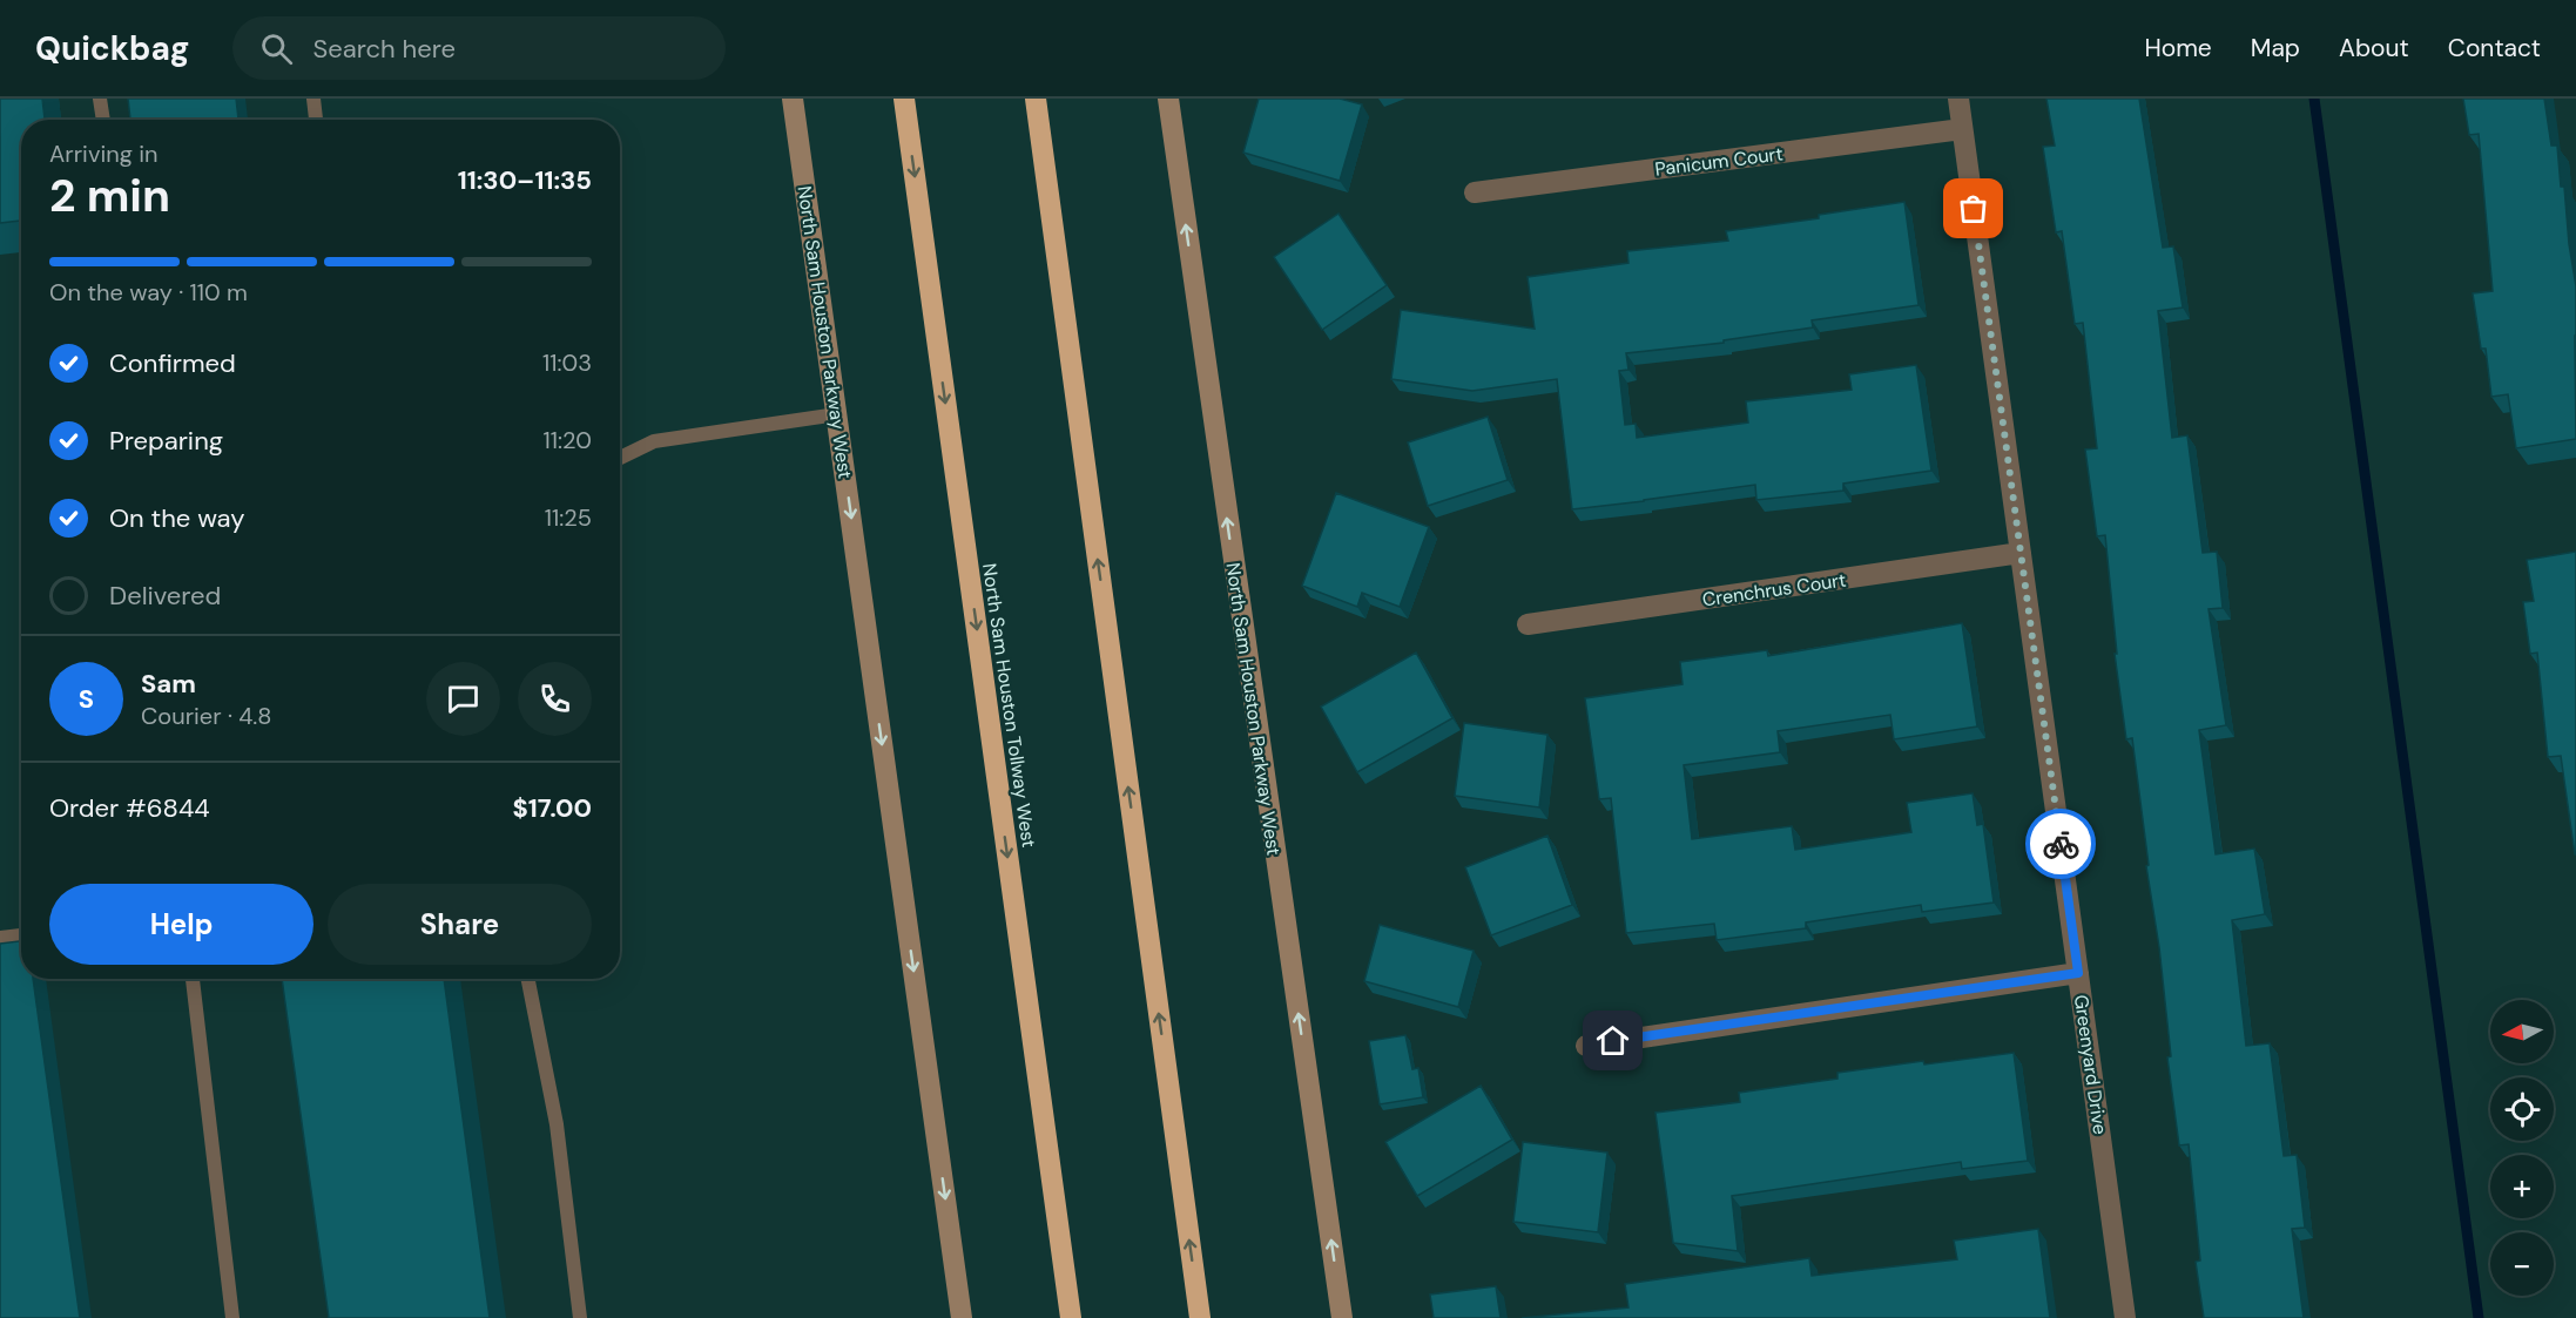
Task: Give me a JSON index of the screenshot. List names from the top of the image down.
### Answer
{
  "streets": {
    "highway": ["North Sam Houston Tollway West"],
    "main road": ["North Sam Houston Parkway West"],
    "street": ["Panicum Court", "Crenchrus Court", "Greenyard Drive"]
  },
  "crossings": [
    ["Panicum Court", "Greenyard Drive"],
    ["Crenchrus Court", "Greenyard Drive"]
  ],
  "north": "left",
  "page": {
    "header": "Quickbag",
    "search": "Search here",
    "nav": [
      "Home",
      "Map",
      "About",
      "Contact"
    ],
    "heading": ["2 min", "Arriving in", "11:30–11:35"],
    "panel": [
      "Sam",
      "Courier · 4.8",
      "Order #6844",
      "$17.00"
    ],
    "bar": "On the way · 110 m",
    "list": [
      ["Confirmed", "11:03"],
      ["Preparing", "11:20"],
      ["On the way", "11:25"],
      "Delivered"
    ],
    "round": "S",
    "buttons": ["Help", "Share"],
    "map_buttons": ["+", "−"]
  }
}
